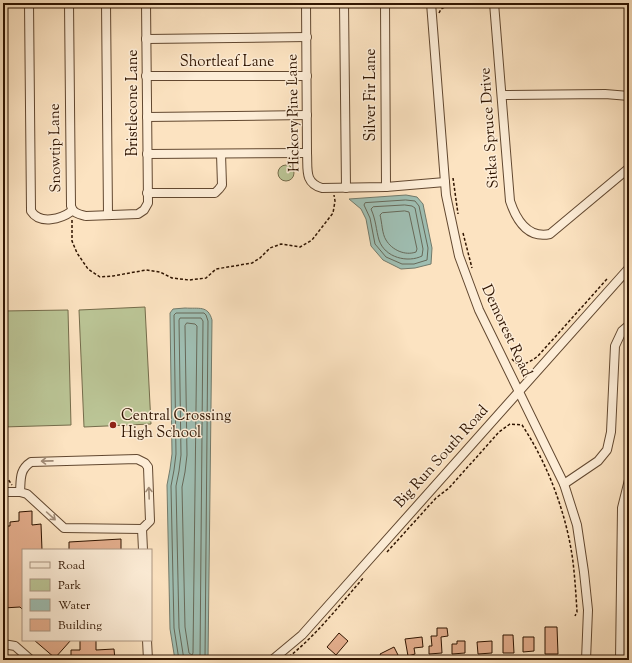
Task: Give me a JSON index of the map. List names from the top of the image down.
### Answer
{
  "streets": {
    "street": [
      "Shortleaf Lane",
      "Silver Fir Lane",
      "Bristlecone Lane",
      "Hickory Pine Lane",
      "Sitka Spruce Drive",
      "Snowtip Lane",
      "Demorest Road",
      "Big Run South Road"
    ]
  },
  "crossings": [
    ["Shortleaf Lane", "Bristlecone Lane"],
    ["Shortleaf Lane", "Hickory Pine Lane"],
    ["Silver Fir Lane", "Hickory Pine Lane"],
    ["Bristlecone Lane", "Snowtip Lane"],
    ["Hickory Pine Lane", "Demorest Road"],
    ["Demorest Road", "Big Run South Road"]
  ],
  "places": ["Central Crossing High School"],
  "legend": [
    "Road",
    "Park",
    "Water",
    "Building"
  ]
}
